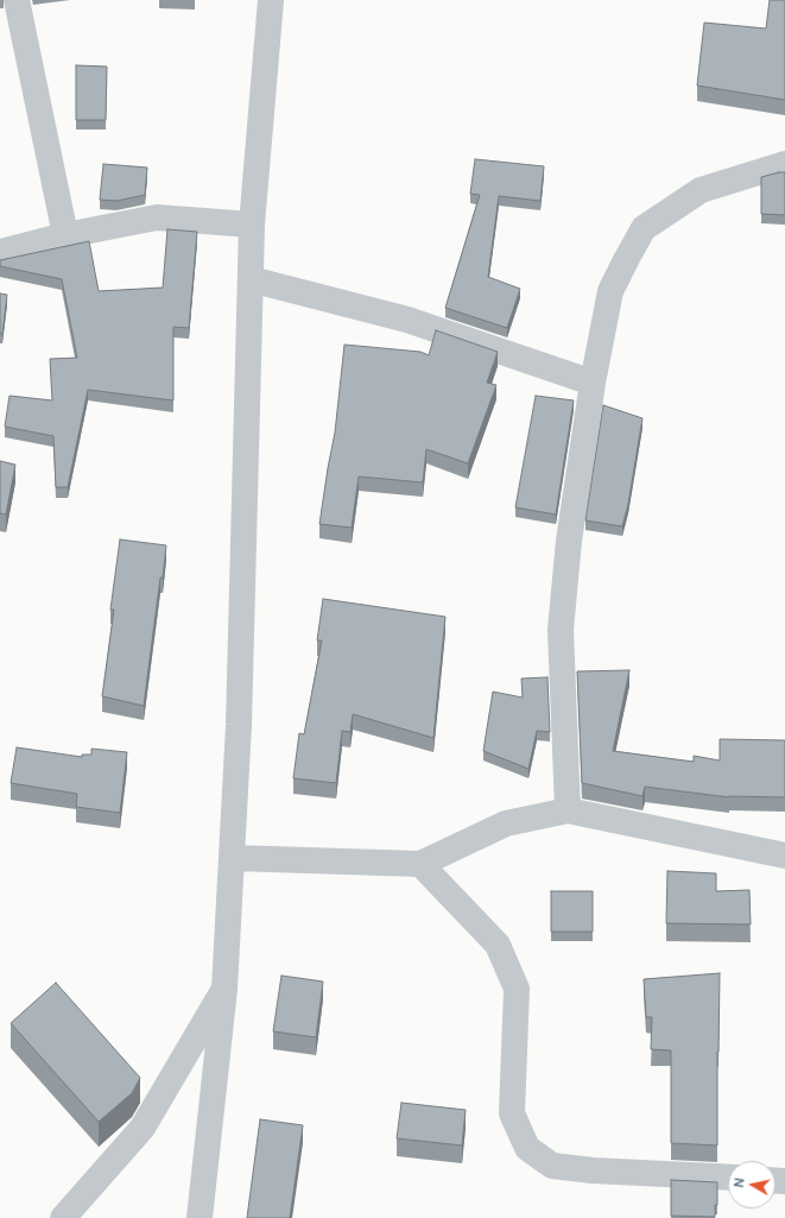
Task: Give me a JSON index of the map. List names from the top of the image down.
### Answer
{
  "north": "left"
}
